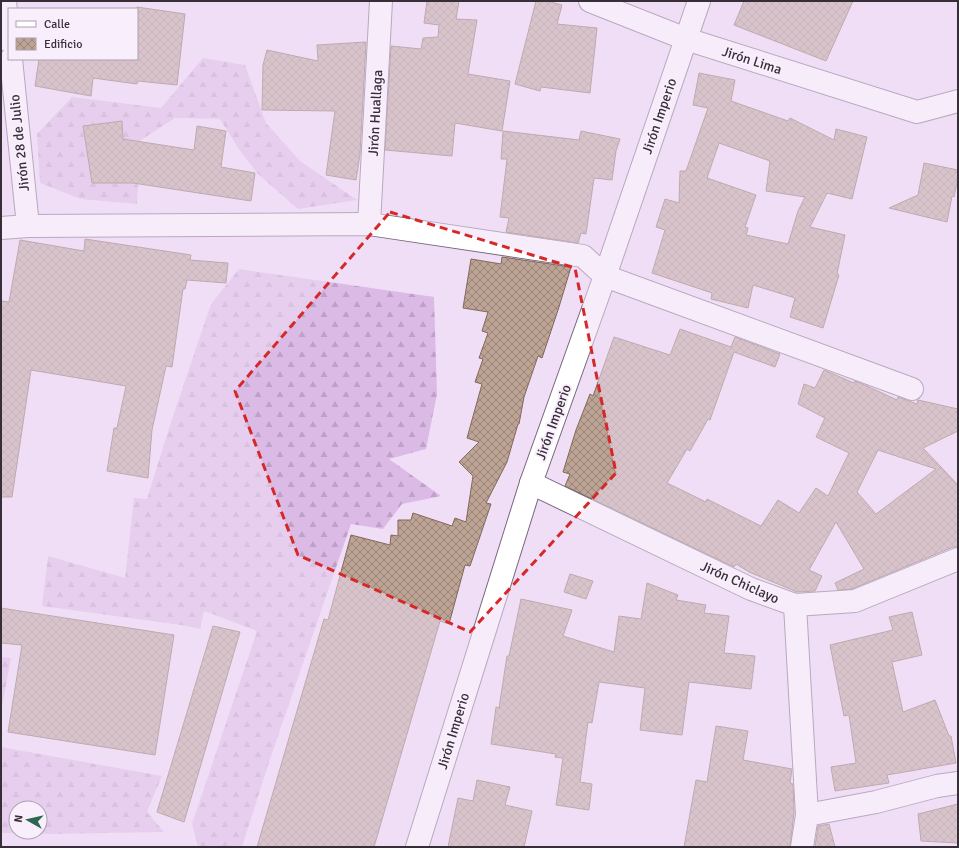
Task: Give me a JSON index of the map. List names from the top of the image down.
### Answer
{
  "streets": {
    "street": [
      "Jirón Lima",
      "Jirón Huallaga",
      "Jirón Imperio",
      "Jirón 28 de Julio",
      "Jirón Chiclayo"
    ]
  },
  "crossings": [
    ["Jirón Lima", "Jirón Imperio"],
    ["Jirón Imperio", "Jirón Chiclayo"]
  ],
  "legend": ["Calle", "Edificio"],
  "north": "left"
}
